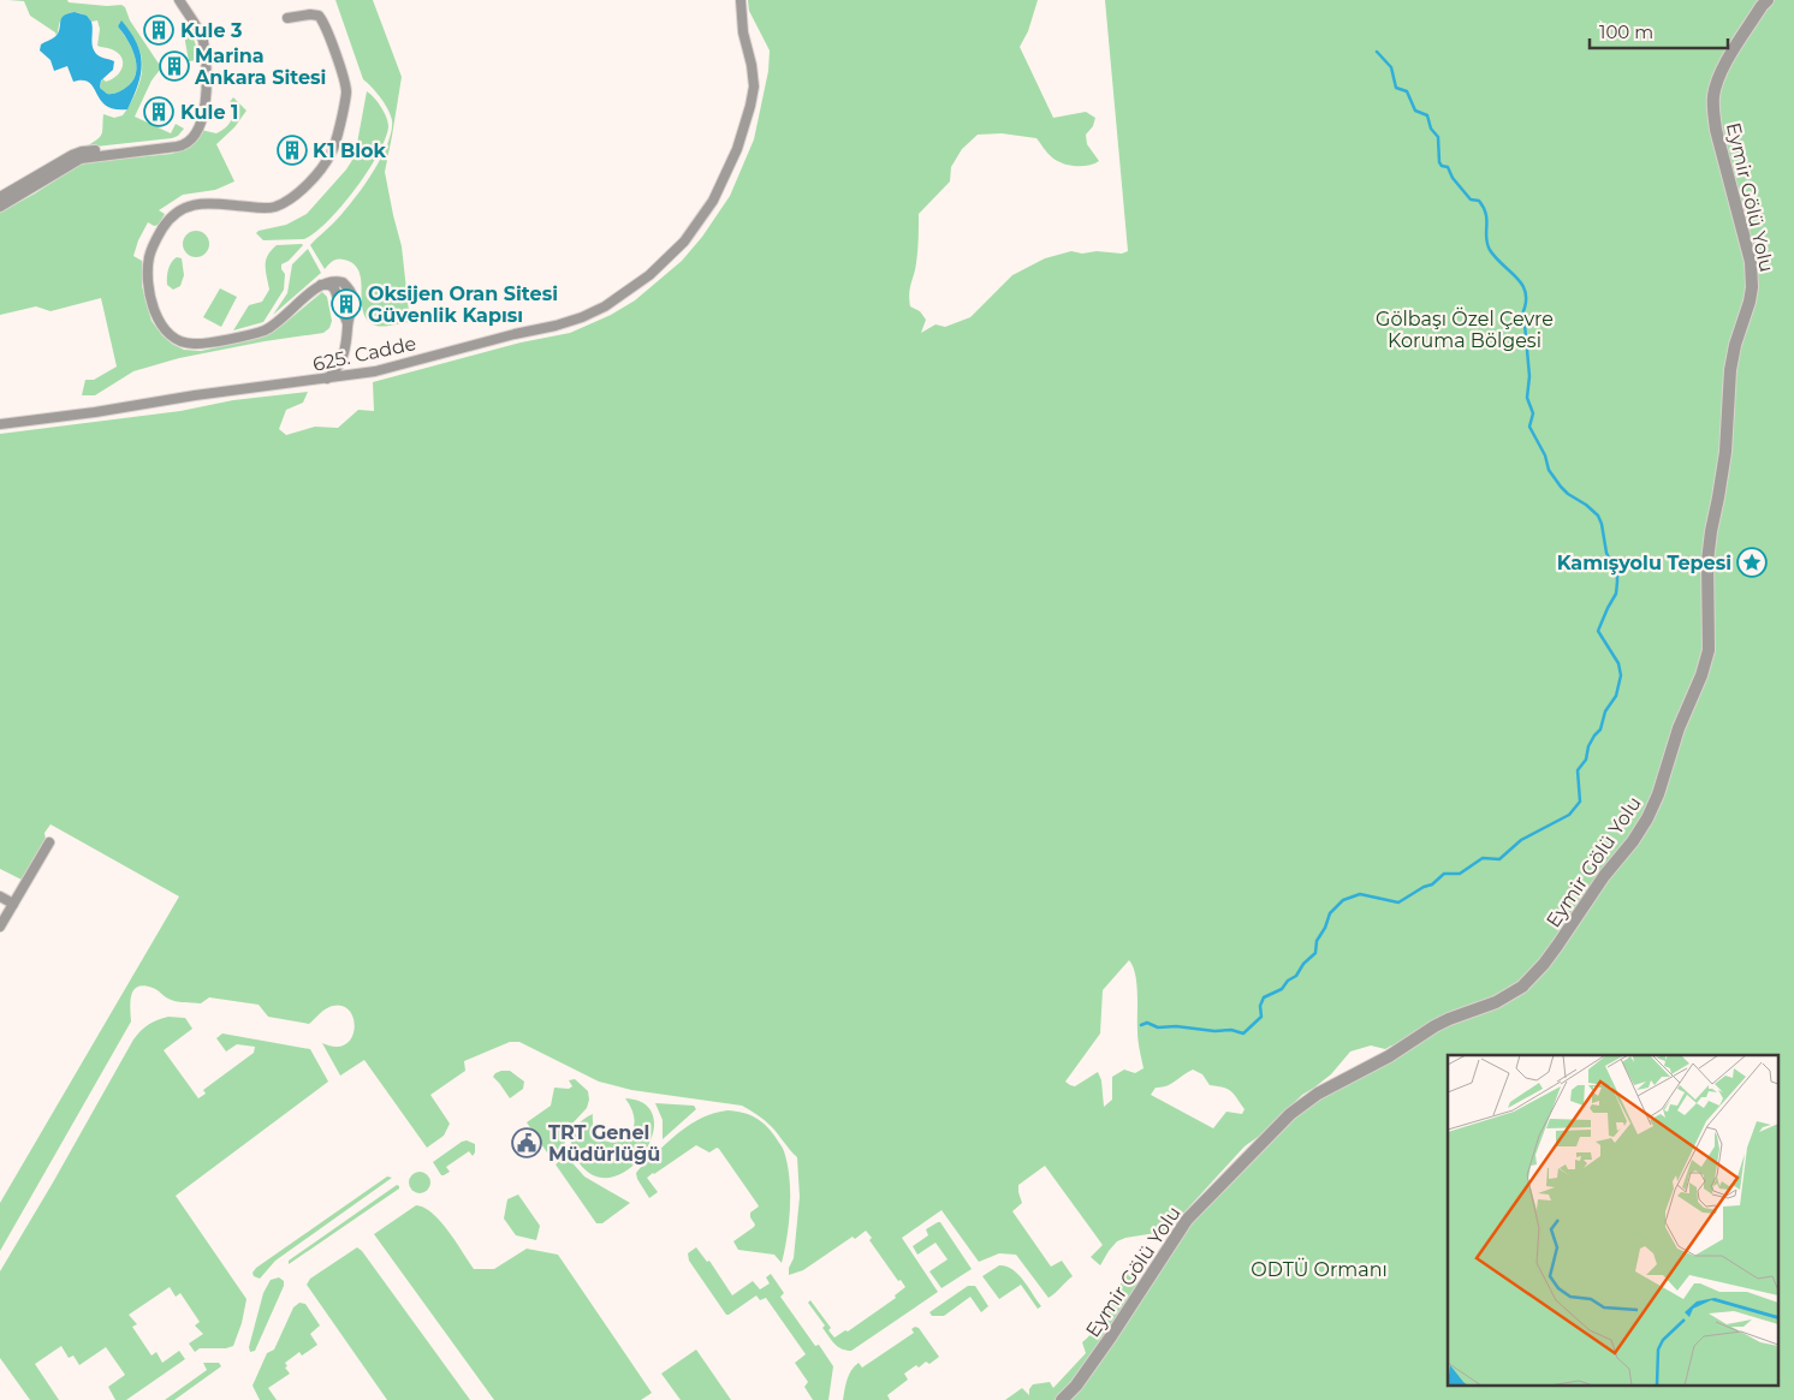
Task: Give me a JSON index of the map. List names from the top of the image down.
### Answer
{
  "streets": {
    "street": ["Eymir Gölü Yolu", "625. Cadde"]
  },
  "parks": ["Gölbaşı Özel Çevre Koruma Bölgesi", "ODTÜ Ormanı"],
  "places": {
    "building": [
      "Kule 3",
      "Marina Ankara Sitesi",
      "Kule 1",
      "K1 Blok",
      "Oksijen Oran Sitesi Güvenlik Kapısı"
    ],
    "place": ["Kamışyolu Tepesi"],
    "public building": ["TRT Genel Müdürlüğü"]
  },
  "scale_bar": "100 m"
}
